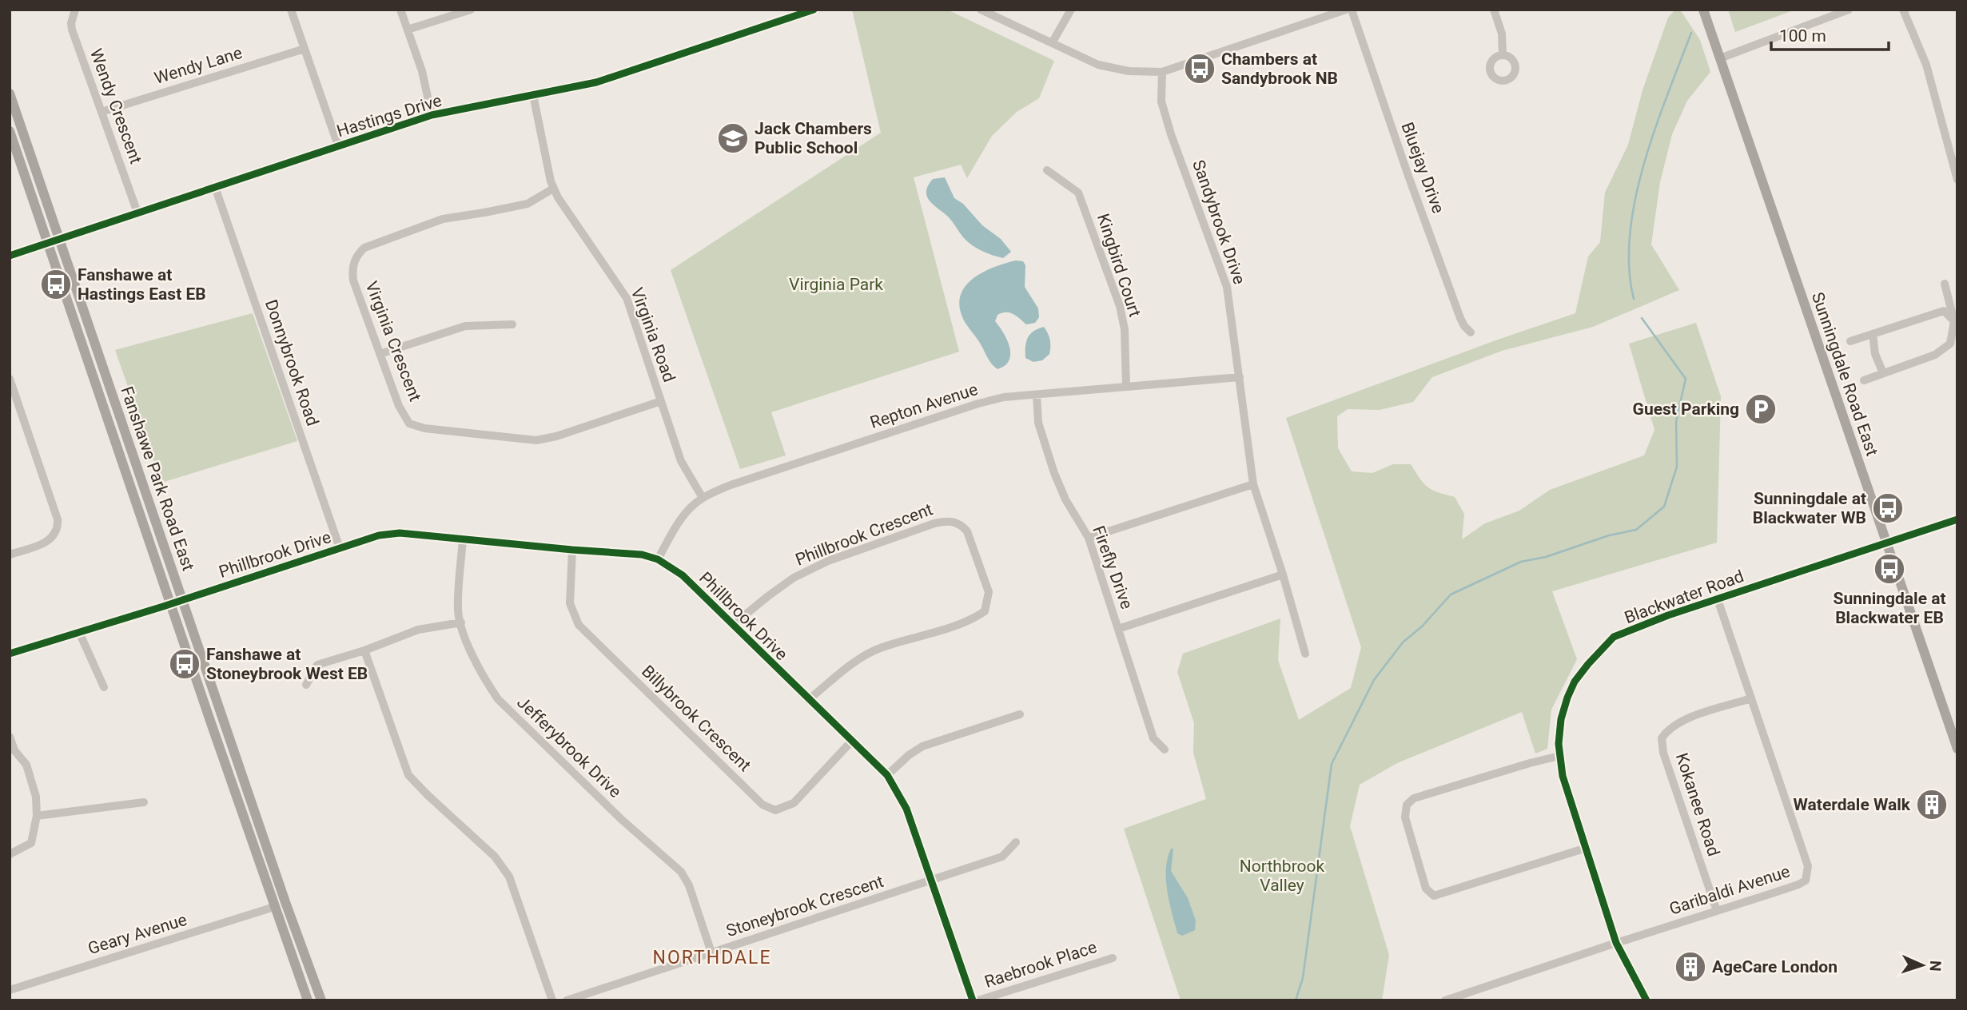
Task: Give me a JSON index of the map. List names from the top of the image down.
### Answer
{
  "streets": {
    "main road": ["Sunningdale Road East", "Fanshawe Park Road East"],
    "street": [
      "Wendy Lane",
      "Wendy Crescent",
      "Hastings Drive",
      "Bluejay Drive",
      "Sandybrook Drive",
      "Kingbird Court",
      "Virginia Road",
      "Virginia Crescent",
      "Donnybrook Road",
      "Repton Avenue",
      "Phillbrook Crescent",
      "Phillbrook Drive",
      "Firefly Drive",
      "Blackwater Road",
      "Billybrook Crescent",
      "Jefferybrook Drive",
      "Kokanee Road",
      "Garibaldi Avenue",
      "Stoneybrook Crescent",
      "Geary Avenue",
      "Raebrook Place"
    ]
  },
  "crossings": [
    ["Wendy Lane", "Wendy Crescent"],
    ["Wendy Crescent", "Hastings Drive"],
    ["Hastings Drive", "Virginia Road"],
    ["Hastings Drive", "Donnybrook Road"],
    ["Hastings Drive", "Fanshawe Park Road East"],
    ["Sandybrook Drive", "Repton Avenue"],
    ["Kingbird Court", "Repton Avenue"],
    ["Virginia Road", "Virginia Crescent"],
    ["Virginia Road", "Repton Avenue"],
    ["Donnybrook Road", "Phillbrook Drive"],
    ["Sunningdale Road East", "Blackwater Road"],
    ["Repton Avenue", "Phillbrook Drive"],
    ["Repton Avenue", "Firefly Drive"],
    ["Fanshawe Park Road East", "Phillbrook Drive"],
    ["Fanshawe Park Road East", "Geary Avenue"],
    ["Phillbrook Crescent", "Phillbrook Drive"],
    ["Phillbrook Drive", "Billybrook Crescent"],
    ["Phillbrook Drive", "Jefferybrook Drive"],
    ["Phillbrook Drive", "Stoneybrook Crescent"],
    ["Blackwater Road", "Garibaldi Avenue"],
    ["Jefferybrook Drive", "Stoneybrook Crescent"],
    ["Kokanee Road", "Garibaldi Avenue"]
  ],
  "districts": ["NORTHDALE"],
  "parks": ["Virginia Park", "Northbrook Valley"],
  "places": {
    "bus stop": [
      "Chambers at Sandybrook NB",
      "Fanshawe at Hastings East EB",
      "Sunningdale at Blackwater WB",
      "Sunningdale at Blackwater EB",
      "Fanshawe at Stoneybrook West EB"
    ],
    "school or university": ["Jack Chambers Public School"],
    "parking": ["Guest Parking"],
    "building": ["Waterdale Walk", "AgeCare London"]
  },
  "scale_bar": "100 m",
  "north": "right"
}
